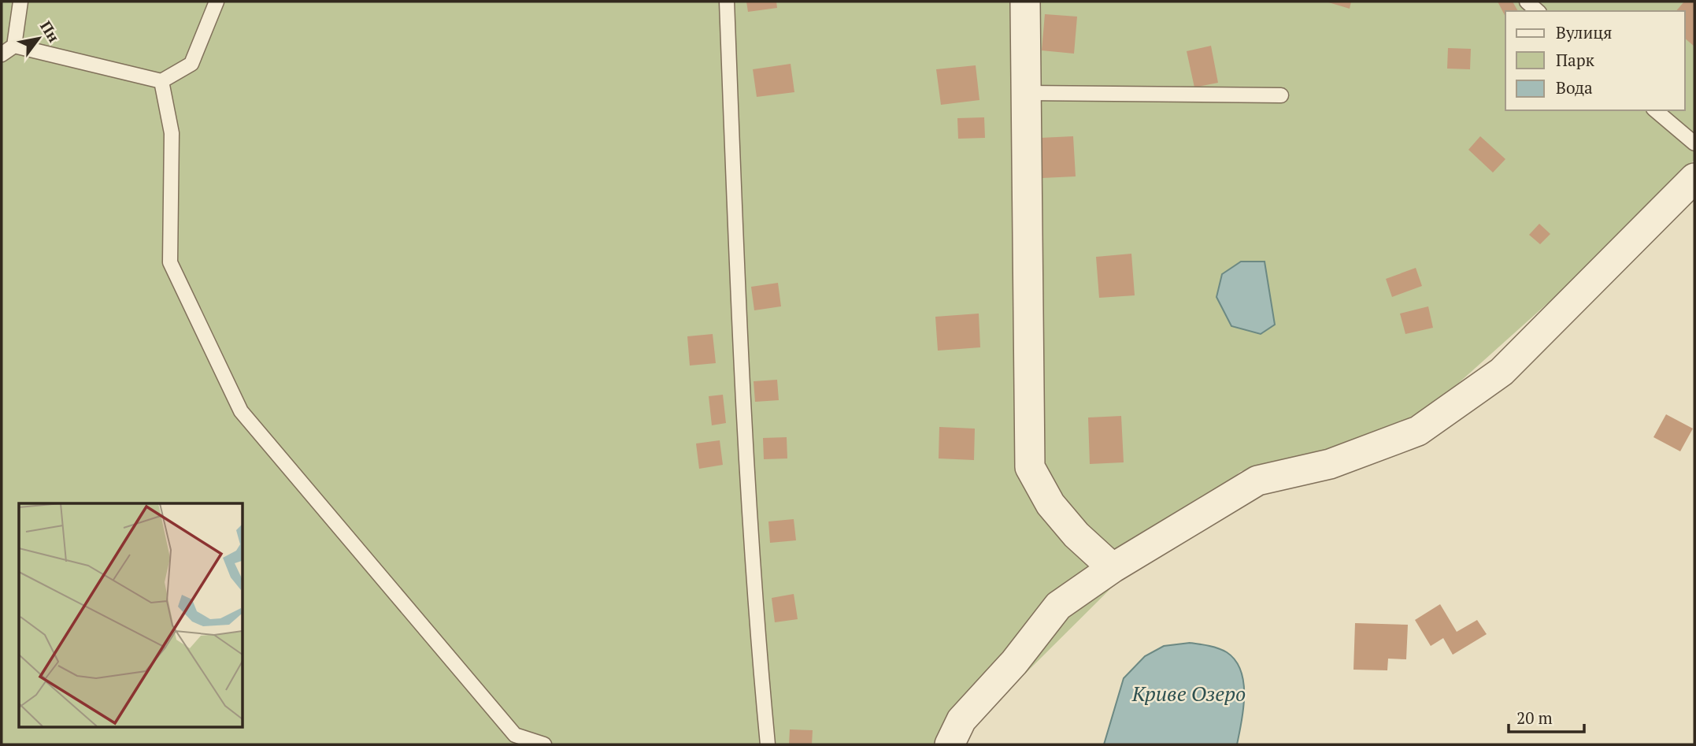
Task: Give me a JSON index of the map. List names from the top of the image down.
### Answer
{
  "water": ["Криве Озеро"],
  "legend": ["Вулиця", "Парк", "Вода"],
  "scale_bar": "20 m",
  "north": "top right"
}
